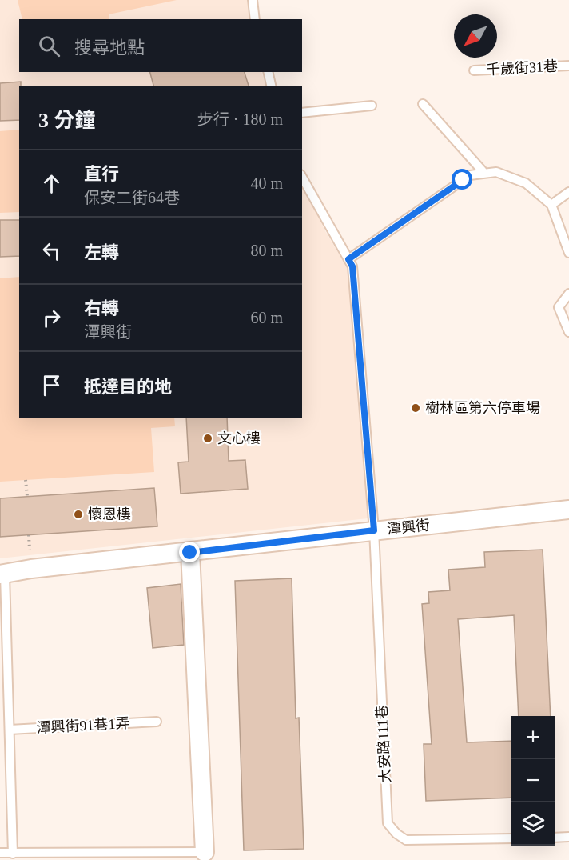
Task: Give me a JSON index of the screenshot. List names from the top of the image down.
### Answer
{
  "streets": {
    "street": ["潭興街"],
    "lane": ["千歲街31巷", "潭興街91巷1弄", "大安路111巷"]
  },
  "crossings": [
    ["潭興街", "大安路111巷"]
  ],
  "places": ["樹林區第六停車場", "文心樓", "懷恩樓"],
  "north": "bottom left",
  "page": {
    "search": "搜尋地點",
    "heading": ["3 分鐘", "步行 · 180 m"],
    "list": [
      ["直行", "保安二街64巷", "40 m"],
      ["左轉", "80 m"],
      ["右轉", "潭興街", "60 m"],
      "抵達目的地"
    ],
    "map_buttons": ["+", "−"]
  }
}
